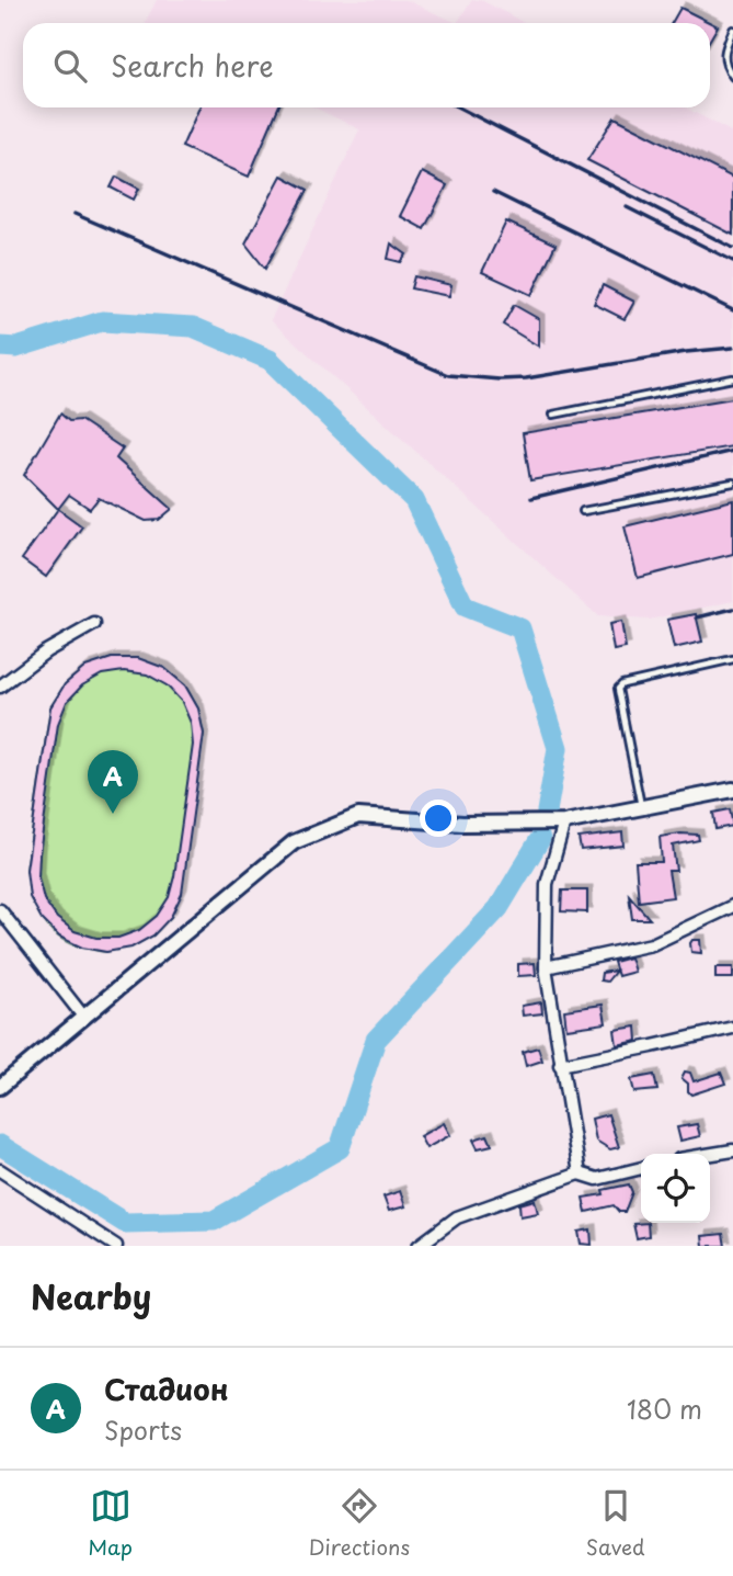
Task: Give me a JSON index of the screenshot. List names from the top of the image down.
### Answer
{
  "page": {
    "search": "Search here",
    "pins": "A",
    "heading": "Nearby",
    "list": [
      {
        "mark": "A",
        "name": "Стадион",
        "note": "Sports",
        "value": "180 m"
      }
    ],
    "nav": ["Map", "Directions", "Saved"]
  }
}
